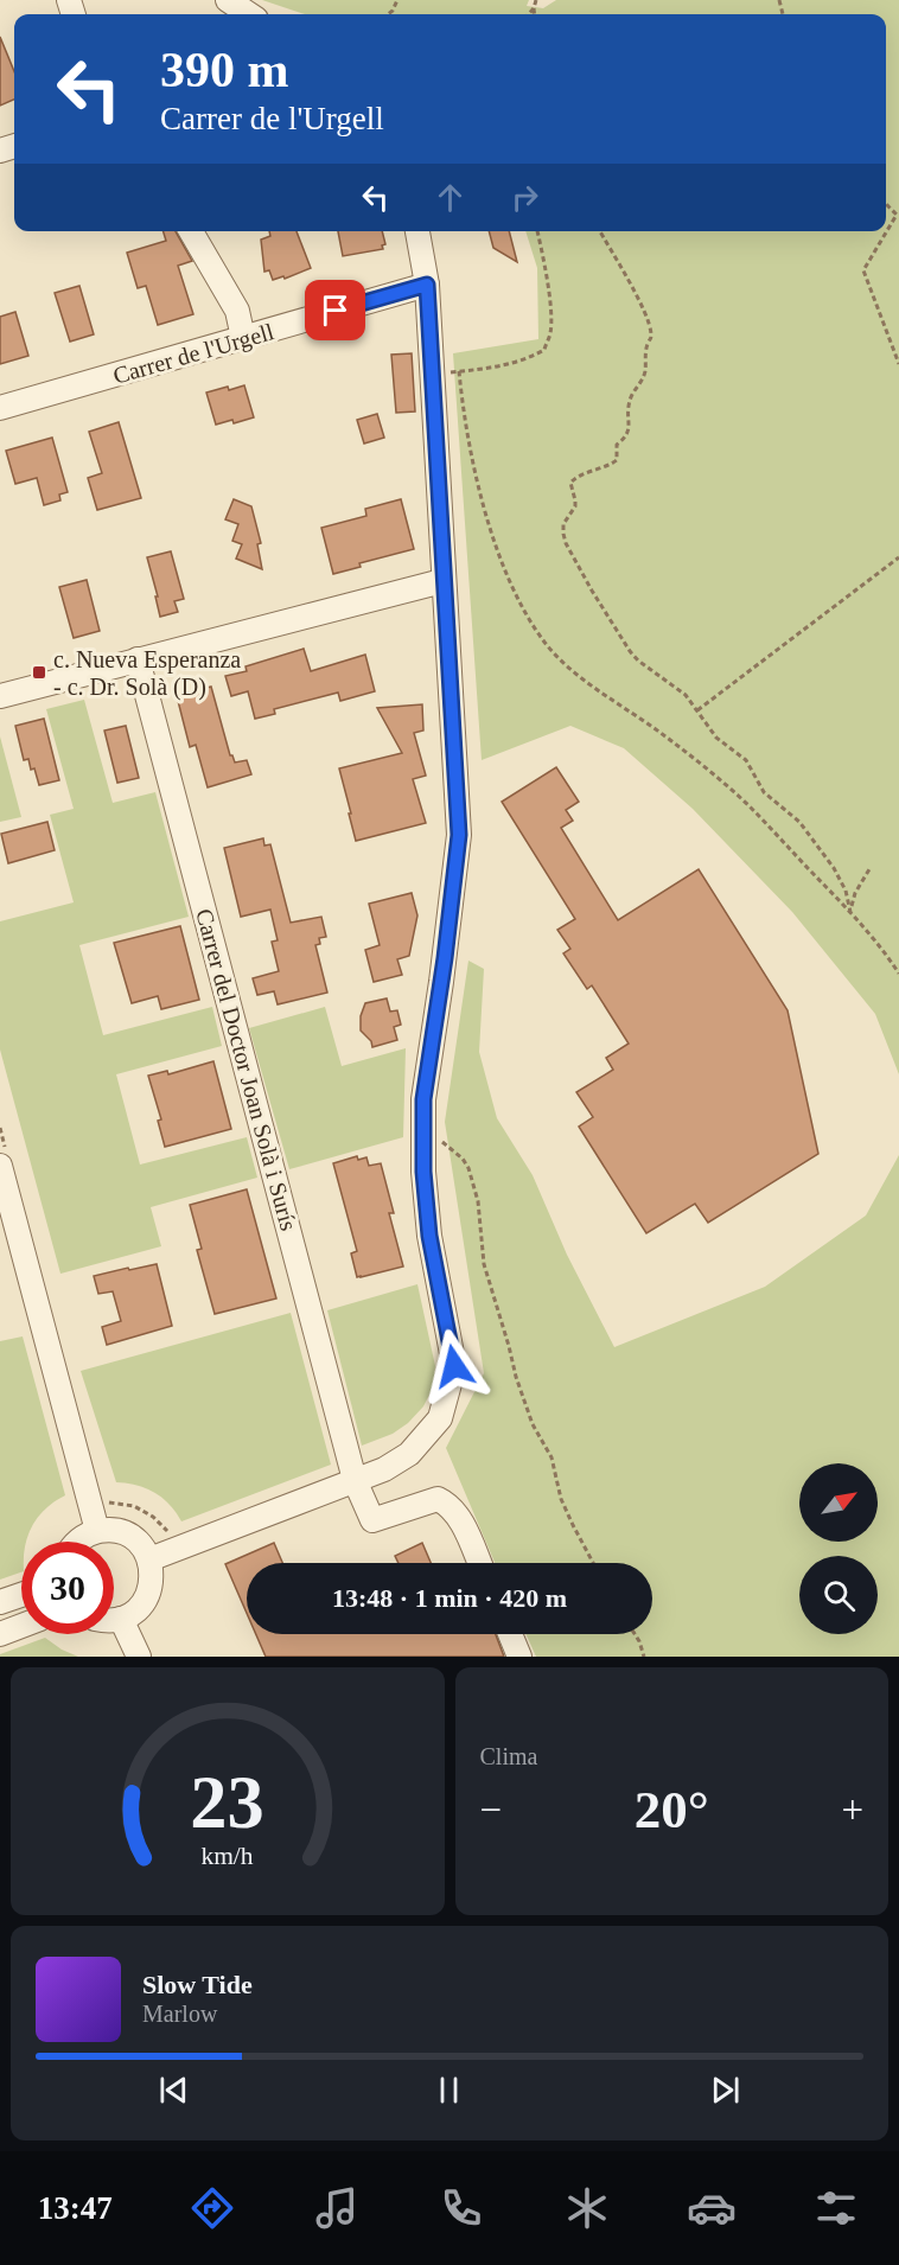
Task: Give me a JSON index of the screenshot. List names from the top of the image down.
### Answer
{
  "streets": {
    "street": ["Carrer de l'Urgell", "Carrer del Doctor Joan Solà i Surís"]
  },
  "places": {
    "transit": ["c. Nueva Esperanza - c. Dr. Solà (D)"]
  },
  "north": "top right",
  "page": {
    "turn": ["390 m", "Carrer de l'Urgell"],
    "limit": "30",
    "trip": "13:48 · 1 min · 420 m",
    "tile": "Clima",
    "heat": ["−", "20°", "+"],
    "song": ["Slow Tide", "Marlow"],
    "tabs": "13:47",
    "gauge": ["23", "km/h"]
  }
}
